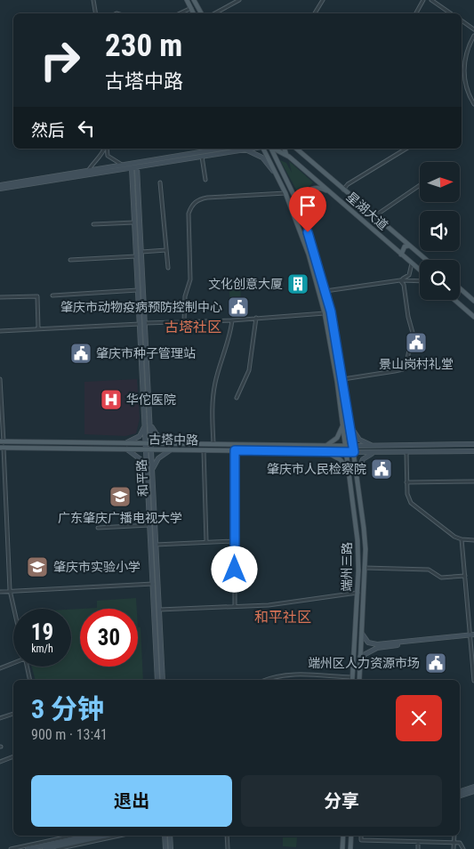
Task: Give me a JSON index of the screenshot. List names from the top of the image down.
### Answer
{
  "streets": {
    "main road": [
      "星湖大道",
      "古塔中路",
      "和平路",
      "端州三路"
    ]
  },
  "crossings": [
    ["古塔中路", "和平路"],
    ["古塔中路", "端州三路"]
  ],
  "districts": ["古塔社区", "和平社区"],
  "places": {
    "building": ["文化创意大厦"],
    "public building": [
      "肇庆市动物疫病预防控制中心",
      "景山岗村礼堂",
      "肇庆市种子管理站",
      "肇庆市人民检察院",
      "端州区人力资源市场"
    ],
    "hospital": ["华佗医院"],
    "school or university": ["广东肇庆广播电视大学", "肇庆市实验小学"]
  },
  "north": "right",
  "page": {
    "turn": ["230 m", "古塔中路"],
    "then": "然后",
    "speed": "19 km/h",
    "limit": "30",
    "heading": ["3 分钟", "900 m · 13:41"],
    "buttons": ["退出", "分享"]
  }
}
